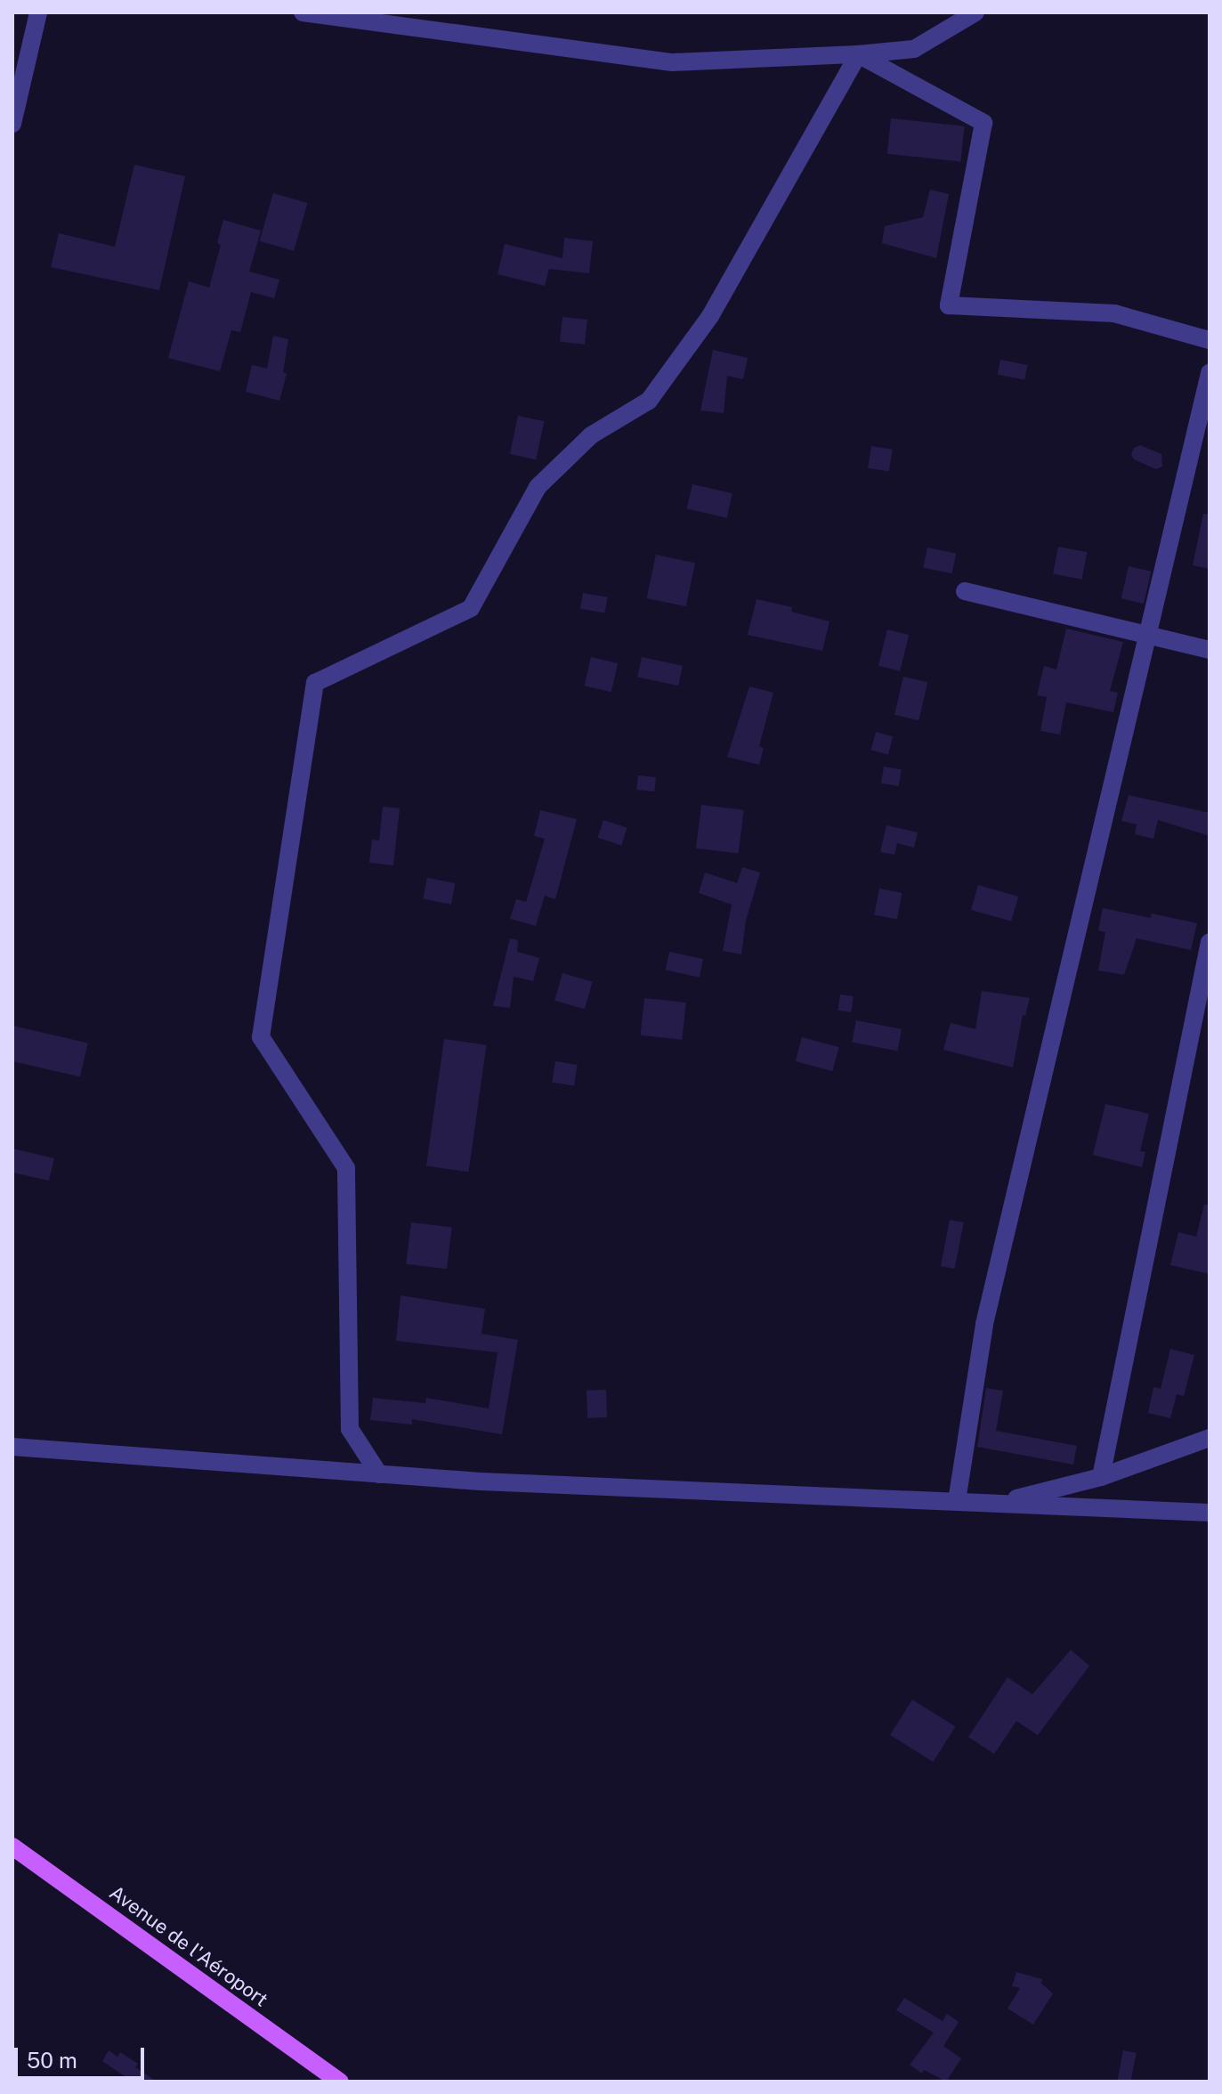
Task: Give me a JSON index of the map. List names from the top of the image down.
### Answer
{
  "streets": {
    "main road": ["Avenue de l'Aéroport"]
  },
  "scale_bar": "50 m"
}
